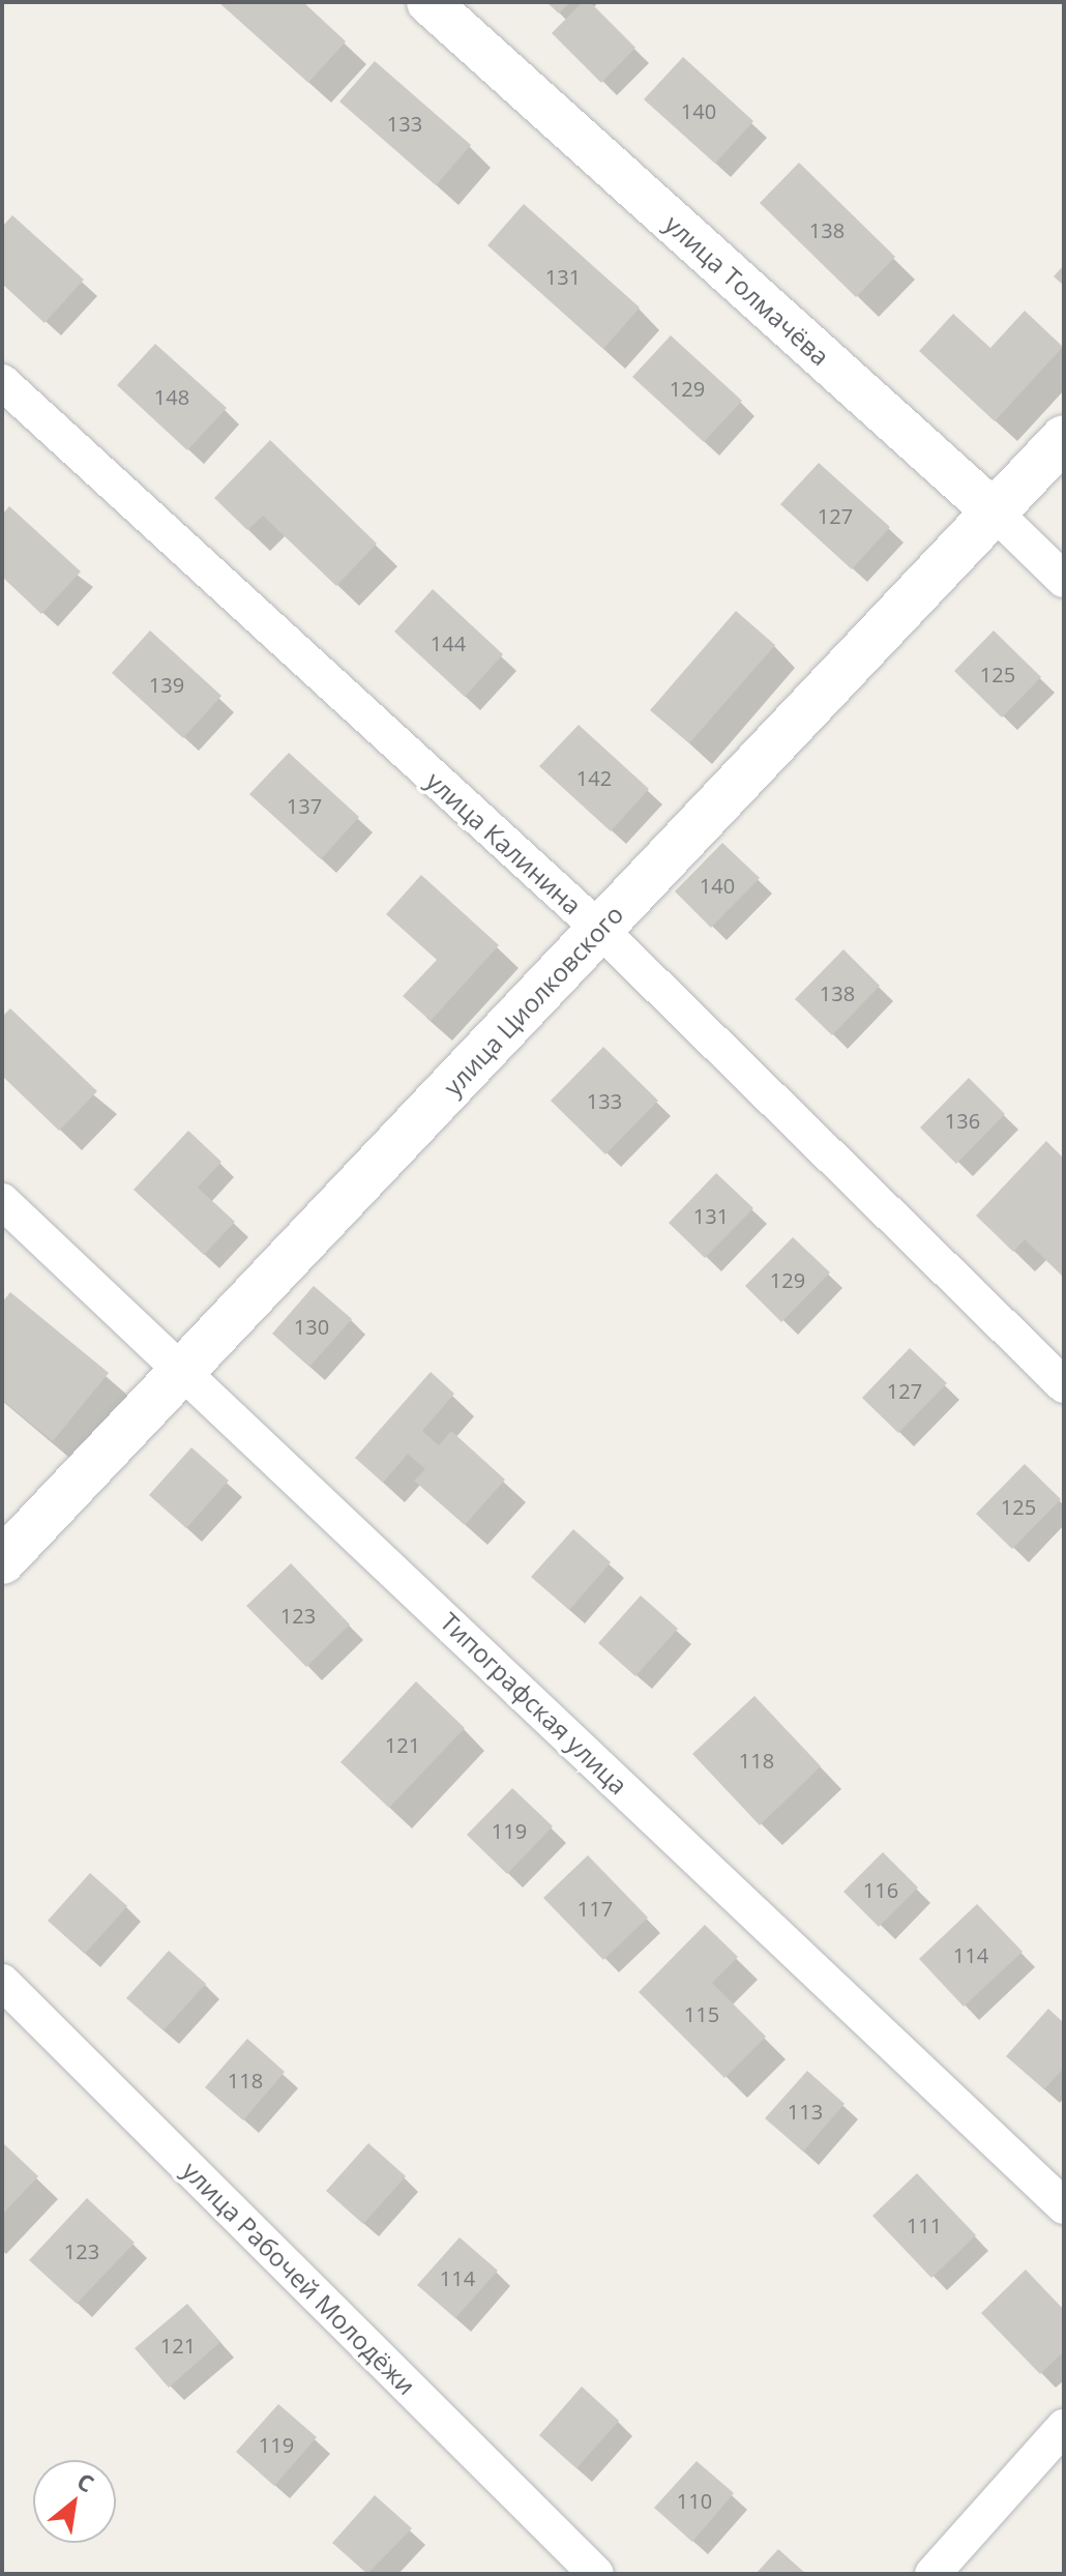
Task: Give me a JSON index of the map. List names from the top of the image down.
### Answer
{
  "streets": {
    "main road": ["улица Циолковского"],
    "street": [
      "улица Толмачёва",
      "улица Калинина",
      "Типографская улица",
      "улица Рабочей Молодёжи"
    ]
  },
  "crossings": [
    ["улица Толмачёва", "улица Циолковского"],
    ["улица Калинина", "улица Циолковского"],
    ["улица Циолковского", "Типографская улица"]
  ],
  "house_numbers": [
    "140",
    "133",
    "138",
    "131",
    "129",
    "148",
    "127",
    "144",
    "125",
    "139",
    "142",
    "137",
    "140",
    "138",
    "133",
    "136",
    "131",
    "129",
    "130",
    "127",
    "125",
    "123",
    "121",
    "118",
    "119",
    "116",
    "117",
    "114",
    "115",
    "118",
    "113",
    "111",
    "123",
    "114",
    "121",
    "119",
    "110"
  ],
  "north": "top right"
}
